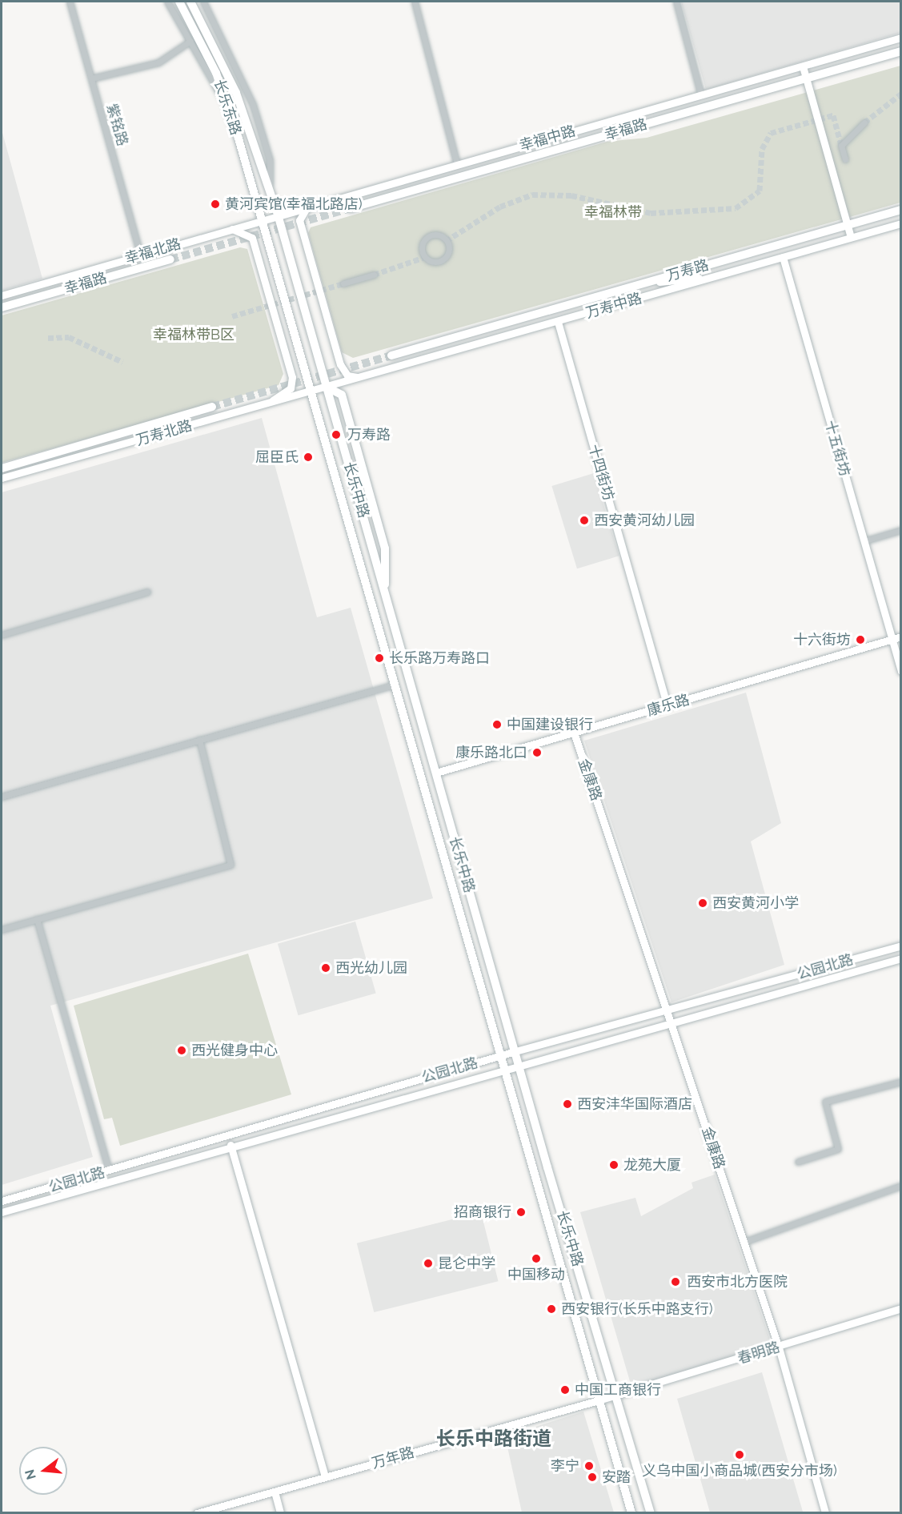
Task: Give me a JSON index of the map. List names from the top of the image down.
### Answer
{
  "streets": {
    "main road": [
      "长乐东路",
      "幸福路",
      "幸福中路",
      "幸福北路",
      "万寿路",
      "万寿中路",
      "万寿北路",
      "十五街坊",
      "十四街坊",
      "长乐中路",
      "康乐路",
      "金康路",
      "公园北路",
      "春明路",
      "万年路"
    ],
    "street": ["紫铭路"]
  },
  "crossings": [
    ["长乐东路", "幸福中路"],
    ["长乐东路", "幸福北路"],
    ["长乐东路", "长乐中路"],
    ["紫铭路", "幸福北路"],
    ["幸福中路", "幸福北路"],
    ["幸福中路", "长乐中路"],
    ["幸福北路", "长乐中路"],
    ["万寿中路", "万寿北路"],
    ["万寿中路", "十五街坊"],
    ["万寿中路", "十四街坊"],
    ["万寿中路", "长乐中路"],
    ["万寿北路", "长乐中路"],
    ["十五街坊", "康乐路"],
    ["十四街坊", "康乐路"],
    ["长乐中路", "康乐路"],
    ["长乐中路", "公园北路"],
    ["长乐中路", "春明路"],
    ["长乐中路", "万年路"],
    ["康乐路", "金康路"],
    ["金康路", "公园北路"],
    ["金康路", "春明路"],
    ["春明路", "万年路"]
  ],
  "districts": ["长乐中路街道"],
  "parks": ["幸福林带", "幸福林带B区"],
  "places": [
    "黄河宾馆(幸福北路店)",
    "万寿路",
    "屈臣氏",
    "西安黄河幼儿园",
    "十六街坊",
    "长乐路万寿路口",
    "中国建设银行",
    "康乐路北口",
    "西安黄河小学",
    "西光幼儿园",
    "西光健身中心",
    "西安沣华国际酒店",
    "龙苑大厦",
    "招商银行",
    "中国移动",
    "昆仑中学",
    "西安市北方医院",
    "西安银行(长乐中路支行)",
    "中国工商银行",
    "义乌中国小商品城(西安分市场)",
    "李宁",
    "安踏"
  ],
  "north": "left"
}
